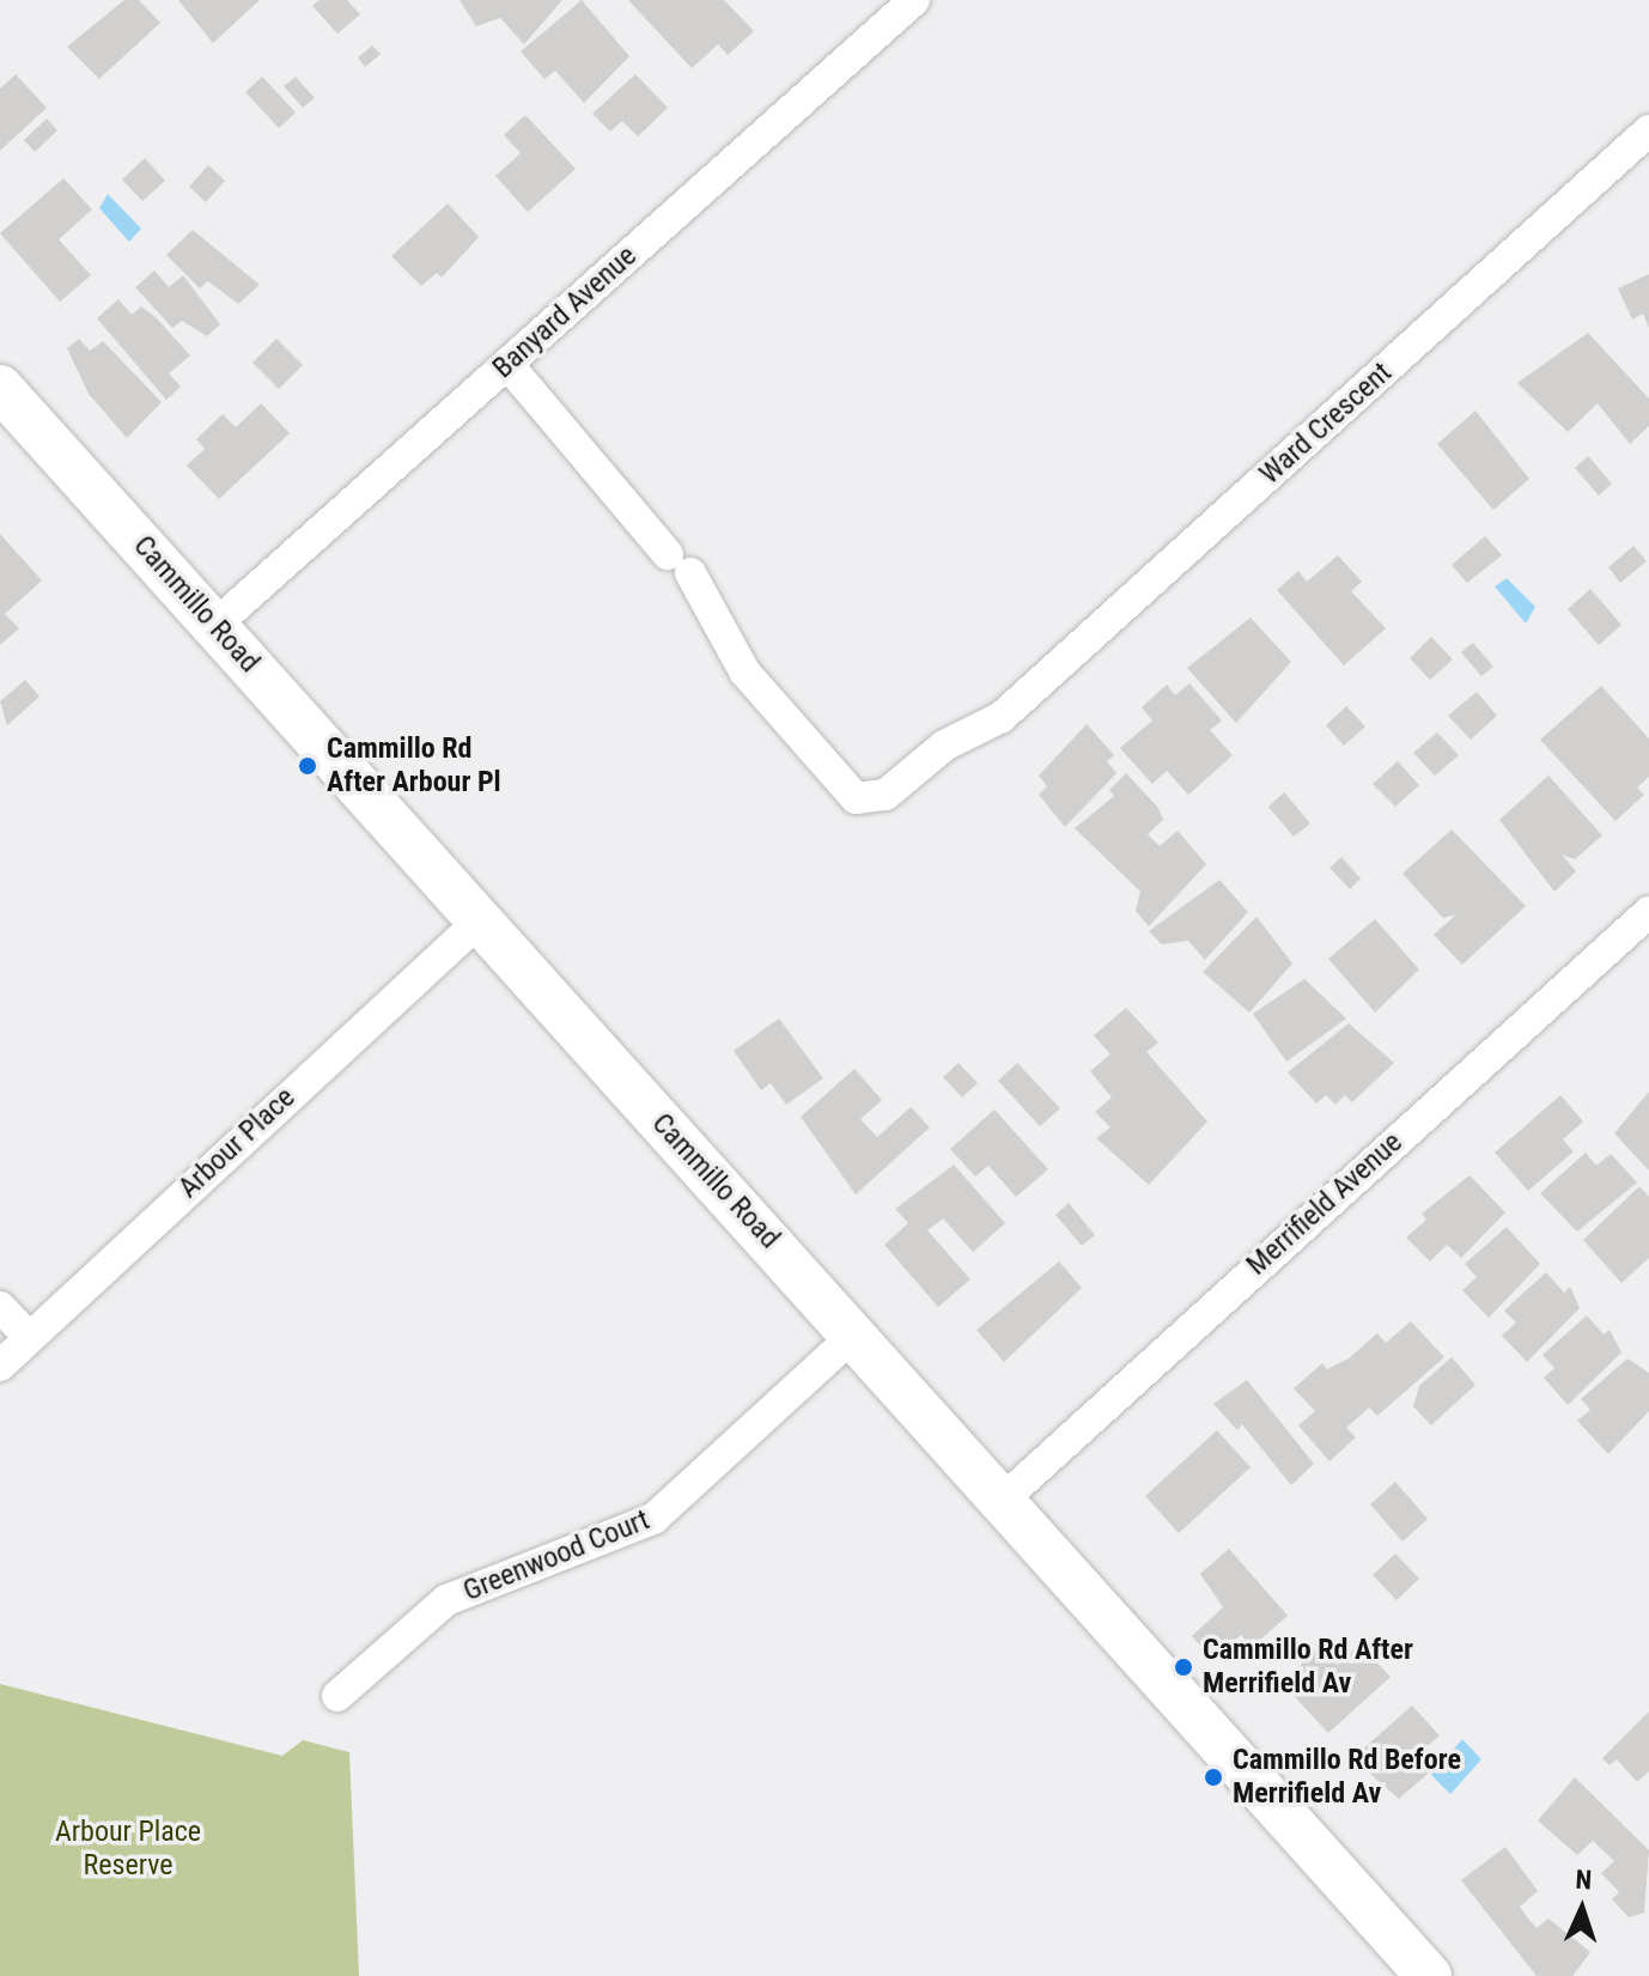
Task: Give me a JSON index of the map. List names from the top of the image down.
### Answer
{
  "streets": {
    "main road": ["Cammillo Road"],
    "street": [
      "Banyard Avenue",
      "Ward Crescent",
      "Arbour Place",
      "Merrifield Avenue",
      "Greenwood Court"
    ]
  },
  "crossings": [
    ["Banyard Avenue", "Ward Crescent"],
    ["Banyard Avenue", "Cammillo Road"],
    ["Cammillo Road", "Arbour Place"],
    ["Cammillo Road", "Merrifield Avenue"],
    ["Cammillo Road", "Greenwood Court"]
  ],
  "parks": ["Arbour Place Reserve"],
  "places": ["Cammillo Rd After Arbour Pl", "Cammillo Rd After Merrifield Av", "Cammillo Rd Before Merrifield Av"],
  "north": "top"
}
